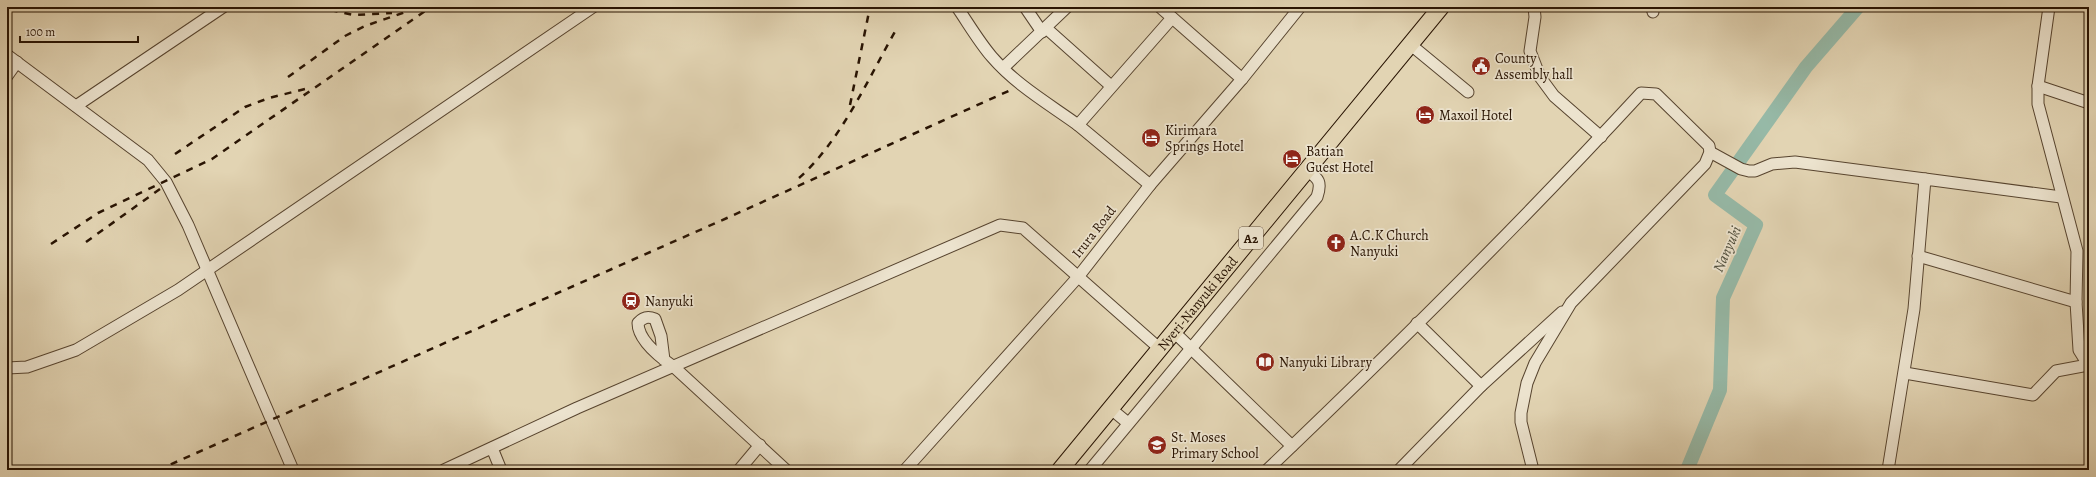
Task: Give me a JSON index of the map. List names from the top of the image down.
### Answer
{
  "streets": {
    "highway": ["A2", "Nyeri-Nanyuki Road"],
    "street": ["Irura Road"]
  },
  "water": ["Nanyuki"],
  "places": {
    "public building": ["County Assembly hall"],
    "hotel": ["Maxoil Hotel", "Kirimara Springs Hotel", "Batian Guest Hotel"],
    "church": ["A.C.K Church Nanyuki"],
    "station": ["Nanyuki"],
    "library": ["Nanyuki Library"],
    "school or university": ["St. Moses Primary School"]
  },
  "scale_bar": "100 m"
}
